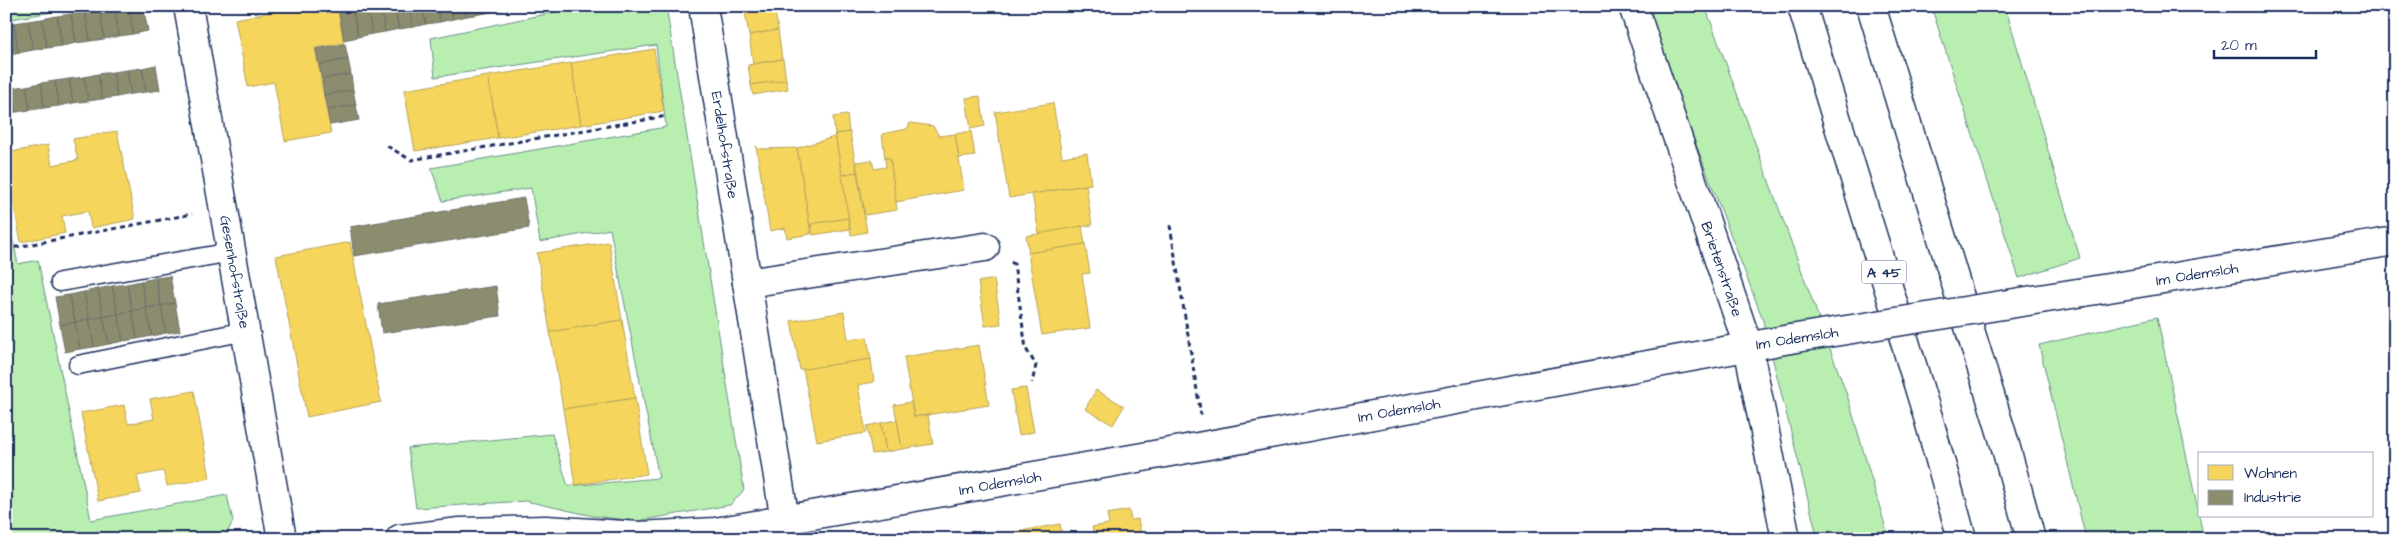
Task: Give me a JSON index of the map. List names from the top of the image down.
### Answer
{
  "streets": {
    "main road": [
      "Erdelhofstraße",
      "Brietenstraße",
      "Gesenhofstraße",
      "A 45",
      "Im Odemsloh"
    ]
  },
  "crossings": [
    ["Erdelhofstraße", "Im Odemsloh"],
    ["Brietenstraße", "Im Odemsloh"]
  ],
  "legend": ["Wohnen", "Industrie"],
  "scale_bar": "20 m"
}
